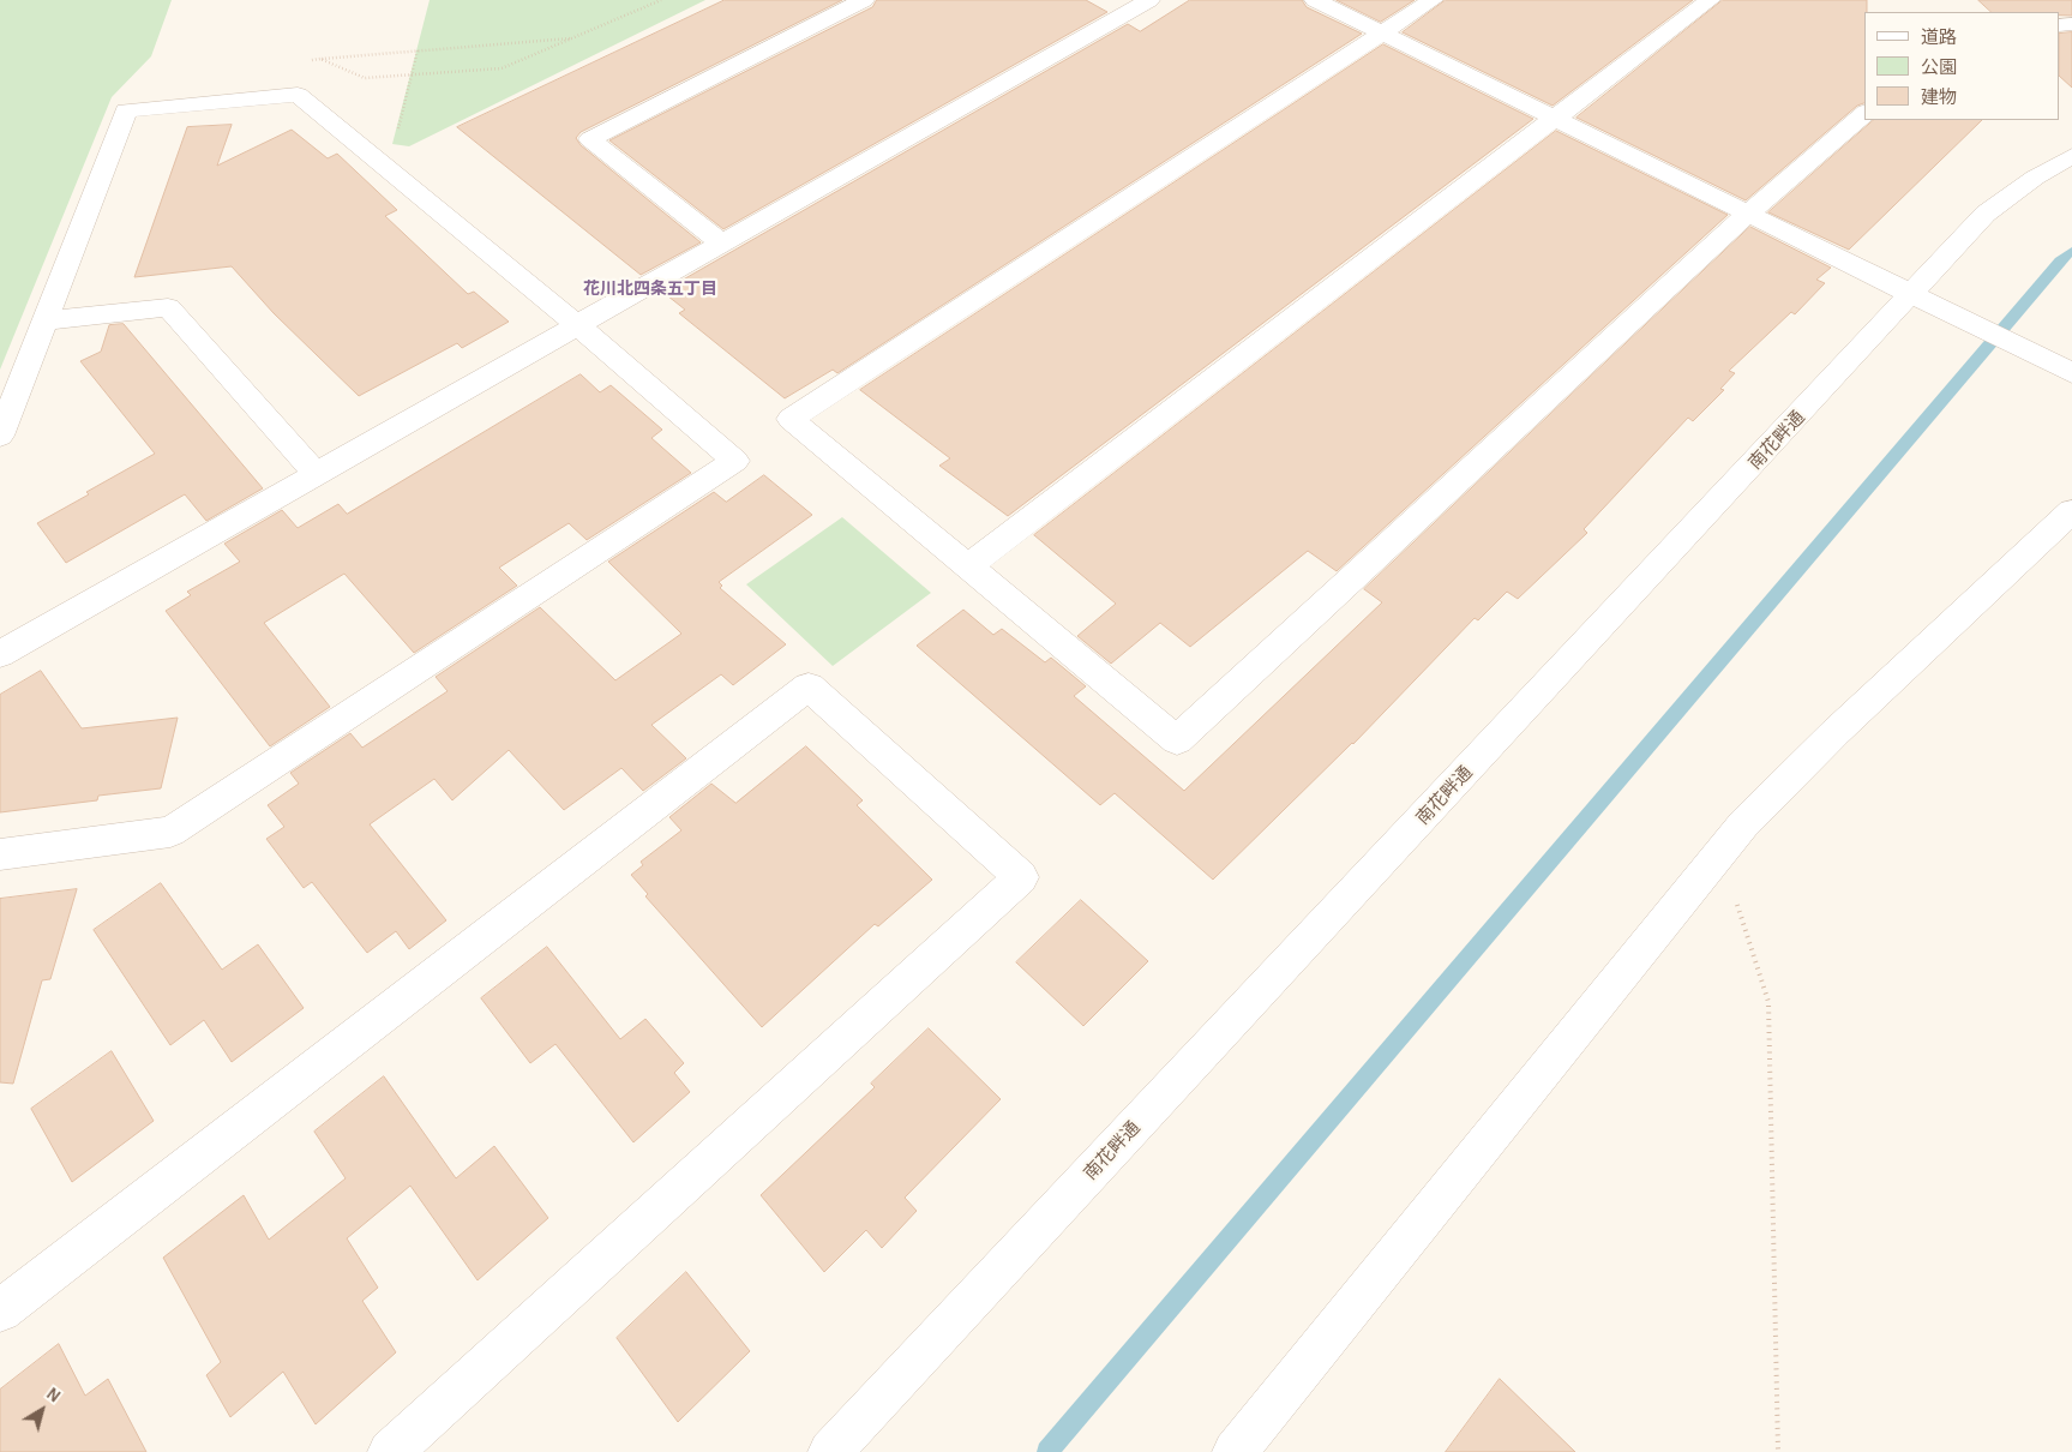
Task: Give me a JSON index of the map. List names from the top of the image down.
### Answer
{
  "streets": {
    "street": ["南花畔通"]
  },
  "districts": ["花川北四条五丁目"],
  "legend": ["道路", "公園", "建物"],
  "north": "top right"
}
